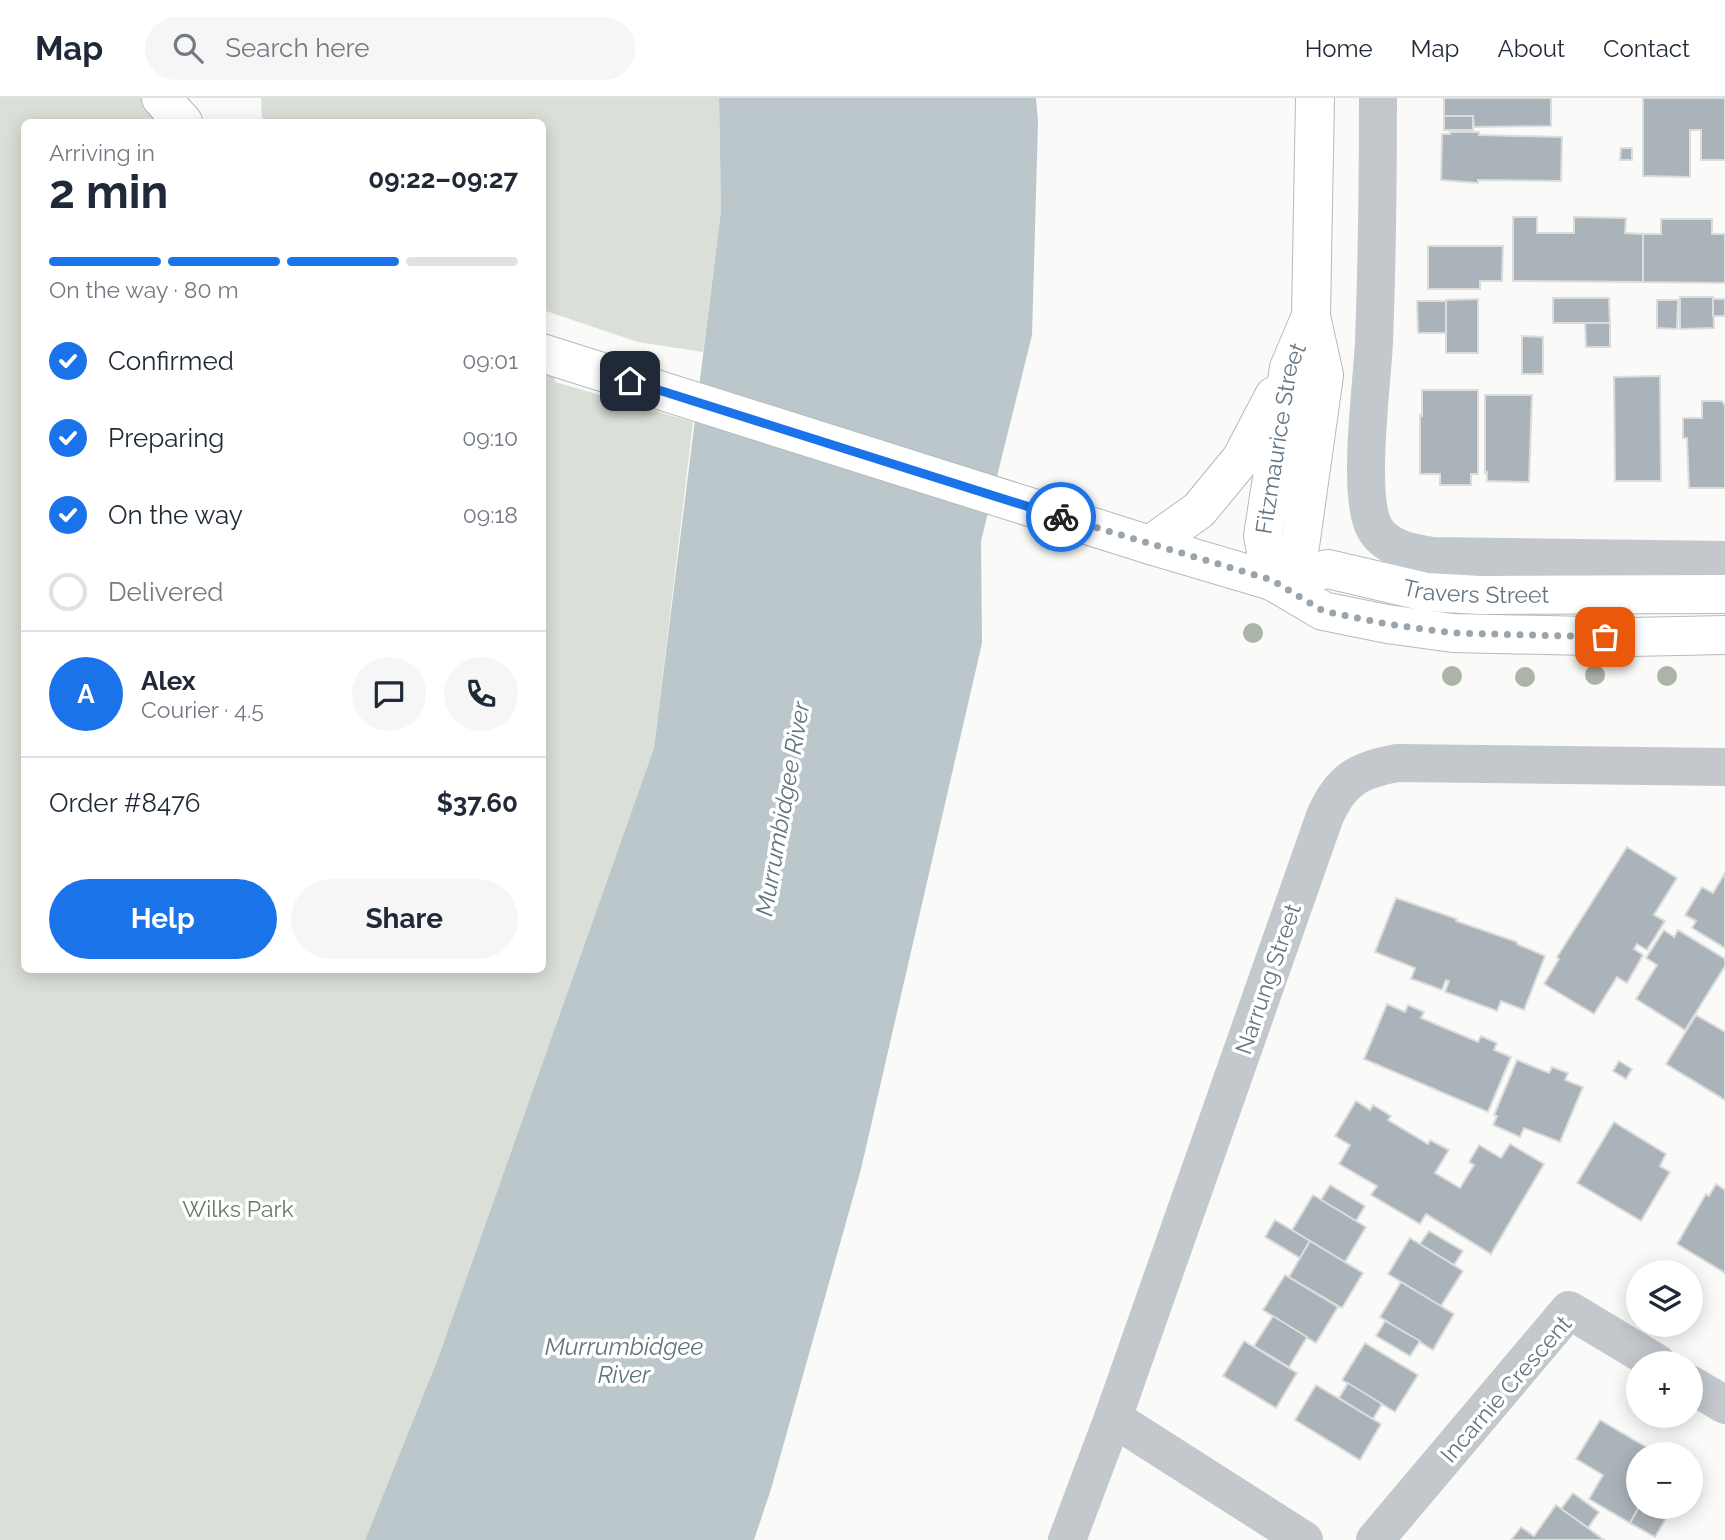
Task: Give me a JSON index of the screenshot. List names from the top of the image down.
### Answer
{
  "streets": {
    "main road": ["Fitzmaurice Street", "Travers Street"],
    "street": ["Narrung Street", "Incarnie Crescent"]
  },
  "crossings": [
    ["Fitzmaurice Street", "Travers Street"]
  ],
  "water": ["Murrumbidgee River"],
  "parks": ["Wilks Park"],
  "page": {
    "header": "Map",
    "search": "Search here",
    "nav": [
      "Home",
      "Map",
      "About",
      "Contact"
    ],
    "heading": ["2 min", "Arriving in", "09:22–09:27"],
    "panel": [
      "Alex",
      "Courier · 4.5",
      "Order #8476",
      "$37.60"
    ],
    "bar": "On the way · 80 m",
    "list": [
      ["Confirmed", "09:01"],
      ["Preparing", "09:10"],
      ["On the way", "09:18"],
      "Delivered"
    ],
    "round": "A",
    "buttons": ["Help", "Share"],
    "map_buttons": ["+", "−"]
  }
}
